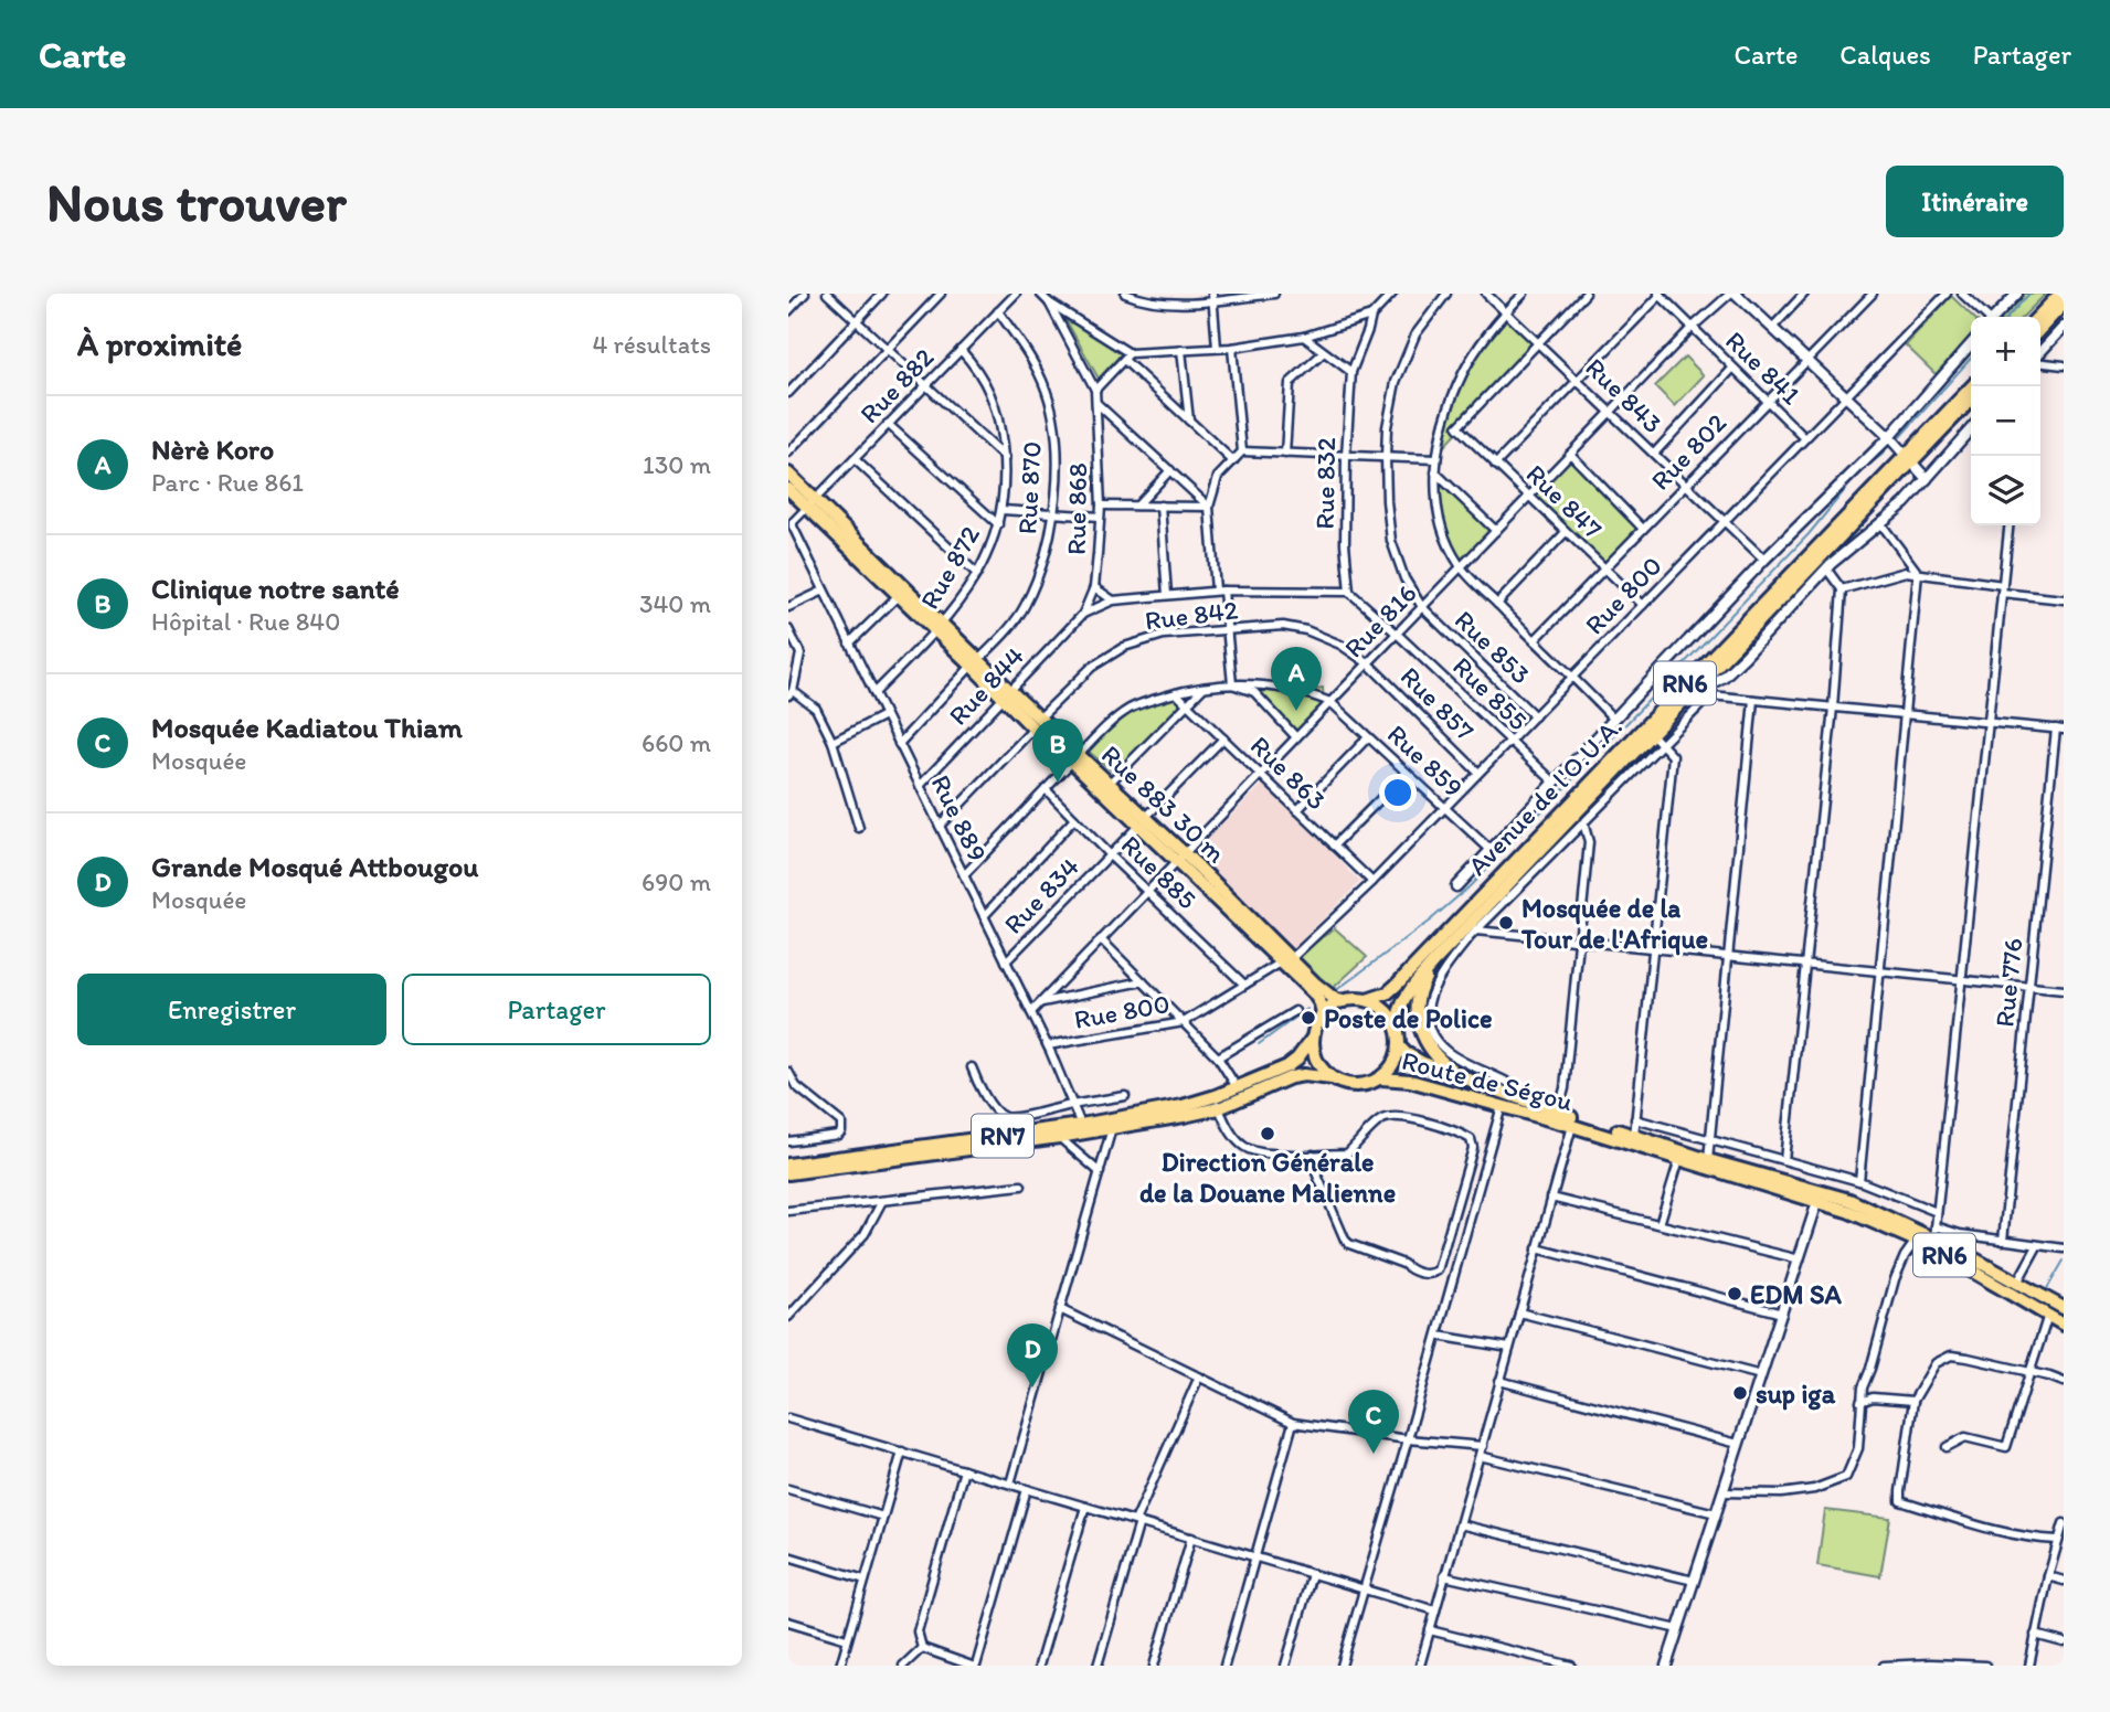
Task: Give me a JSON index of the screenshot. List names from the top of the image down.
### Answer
{
  "streets": {
    "main road": [
      "RN6",
      "Avenue de l'O.U.A.",
      "Rue 883 30 m",
      "Route de Ségou",
      "RN7"
    ],
    "street": [
      "Rue 841",
      "Rue 882",
      "Rue 843",
      "Rue 802",
      "Rue 832",
      "Rue 870",
      "Rue 847",
      "Rue 868",
      "Rue 872",
      "Rue 800",
      "Rue 842",
      "Rue 816",
      "Rue 853",
      "Rue 844",
      "Rue 855",
      "Rue 857",
      "Rue 859",
      "Rue 863",
      "Rue 889",
      "Rue 885",
      "Rue 834",
      "Rue 776"
    ]
  },
  "crossings": [
    ["Rue 841", "Rue 802"],
    ["Rue 841", "Rue 800"],
    ["Rue 841", "Rue 816"],
    ["Rue 882", "Rue 870"],
    ["Rue 882", "Rue 872"],
    ["Rue 882", "Rue 883 30 m"],
    ["Rue 882", "Rue 889"],
    ["Rue 843", "Rue 802"],
    ["Rue 843", "Rue 847"],
    ["Rue 843", "Rue 800"],
    ["Rue 843", "Rue 816"],
    ["Rue 843", "Avenue de l'O.U.A."],
    ["Rue 802", "Rue 847"],
    ["Rue 870", "Rue 883 30 m"],
    ["Rue 870", "Rue 889"],
    ["Rue 847", "Rue 800"],
    ["Rue 847", "Rue 816"],
    ["Rue 868", "Rue 844"],
    ["Rue 872", "Rue 883 30 m"],
    ["Rue 872", "Rue 889"],
    ["Rue 800", "Rue 853"],
    ["Rue 800", "Rue 855"],
    ["Rue 800", "Rue 857"],
    ["Rue 800", "Rue 859"],
    ["Rue 800", "Rue 863"],
    ["Rue 800", "Rue 883 30 m"],
    ["Rue 800", "Rue 889"],
    ["Rue 800", "Rue 885"],
    ["Rue 842", "Rue 816"],
    ["Rue 842", "Rue 857"],
    ["Rue 842", "Rue 883 30 m"],
    ["Rue 842", "Rue 889"],
    ["Rue 816", "Rue 853"],
    ["Rue 816", "Rue 855"],
    ["Rue 816", "Rue 857"],
    ["Rue 816", "Rue 859"],
    ["Rue 816", "Rue 863"],
    ["Rue 816", "Rue 883 30 m"],
    ["Rue 816", "Rue 889"],
    ["Rue 816", "Rue 885"],
    ["RN6", "Avenue de l'O.U.A."],
    ["RN6", "Route de Ségou"],
    ["Rue 844", "Rue 883 30 m"],
    ["Rue 844", "Rue 889"],
    ["Rue 855", "Avenue de l'O.U.A."],
    ["Rue 859", "Avenue de l'O.U.A."],
    ["Rue 863", "Rue 834"],
    ["Avenue de l'O.U.A.", "Route de Ségou"],
    ["Avenue de l'O.U.A.", "RN7"],
    ["Rue 883 30 m", "Rue 834"],
    ["Rue 889", "Rue 834"],
    ["Rue 889", "RN7"],
    ["Rue 885", "Rue 834"],
    ["Route de Ségou", "RN7"]
  ],
  "places": [
    "Mosquée de la Tour de l'Afrique",
    "Poste de Police",
    "Direction Générale de la Douane Malienne",
    "EDM SA",
    "sup iga"
  ],
  "page": {
    "header": "Carte",
    "nav": ["Carte", "Calques", "Partager"],
    "buttons": [
      "Itinéraire",
      ["Enregistrer", "Partager"]
    ],
    "title": "Nous trouver",
    "heading": ["À proximité", "4 résultats"],
    "map_buttons": ["+", "−"],
    "list": [
      {
        "mark": "A",
        "name": "Nèrè Koro",
        "note": "Parc · Rue 861",
        "value": "130 m"
      },
      {
        "mark": "B",
        "name": "Clinique notre santé",
        "note": "Hôpital · Rue 840",
        "value": "340 m"
      },
      {
        "mark": "C",
        "name": "Mosquée Kadiatou Thiam",
        "note": "Mosquée",
        "value": "660 m"
      },
      {
        "mark": "D",
        "name": "Grande Mosqué Attbougou",
        "note": "Mosquée",
        "value": "690 m"
      }
    ],
    "pins": [
      "A",
      "B",
      "D",
      "C"
    ]
  }
}
